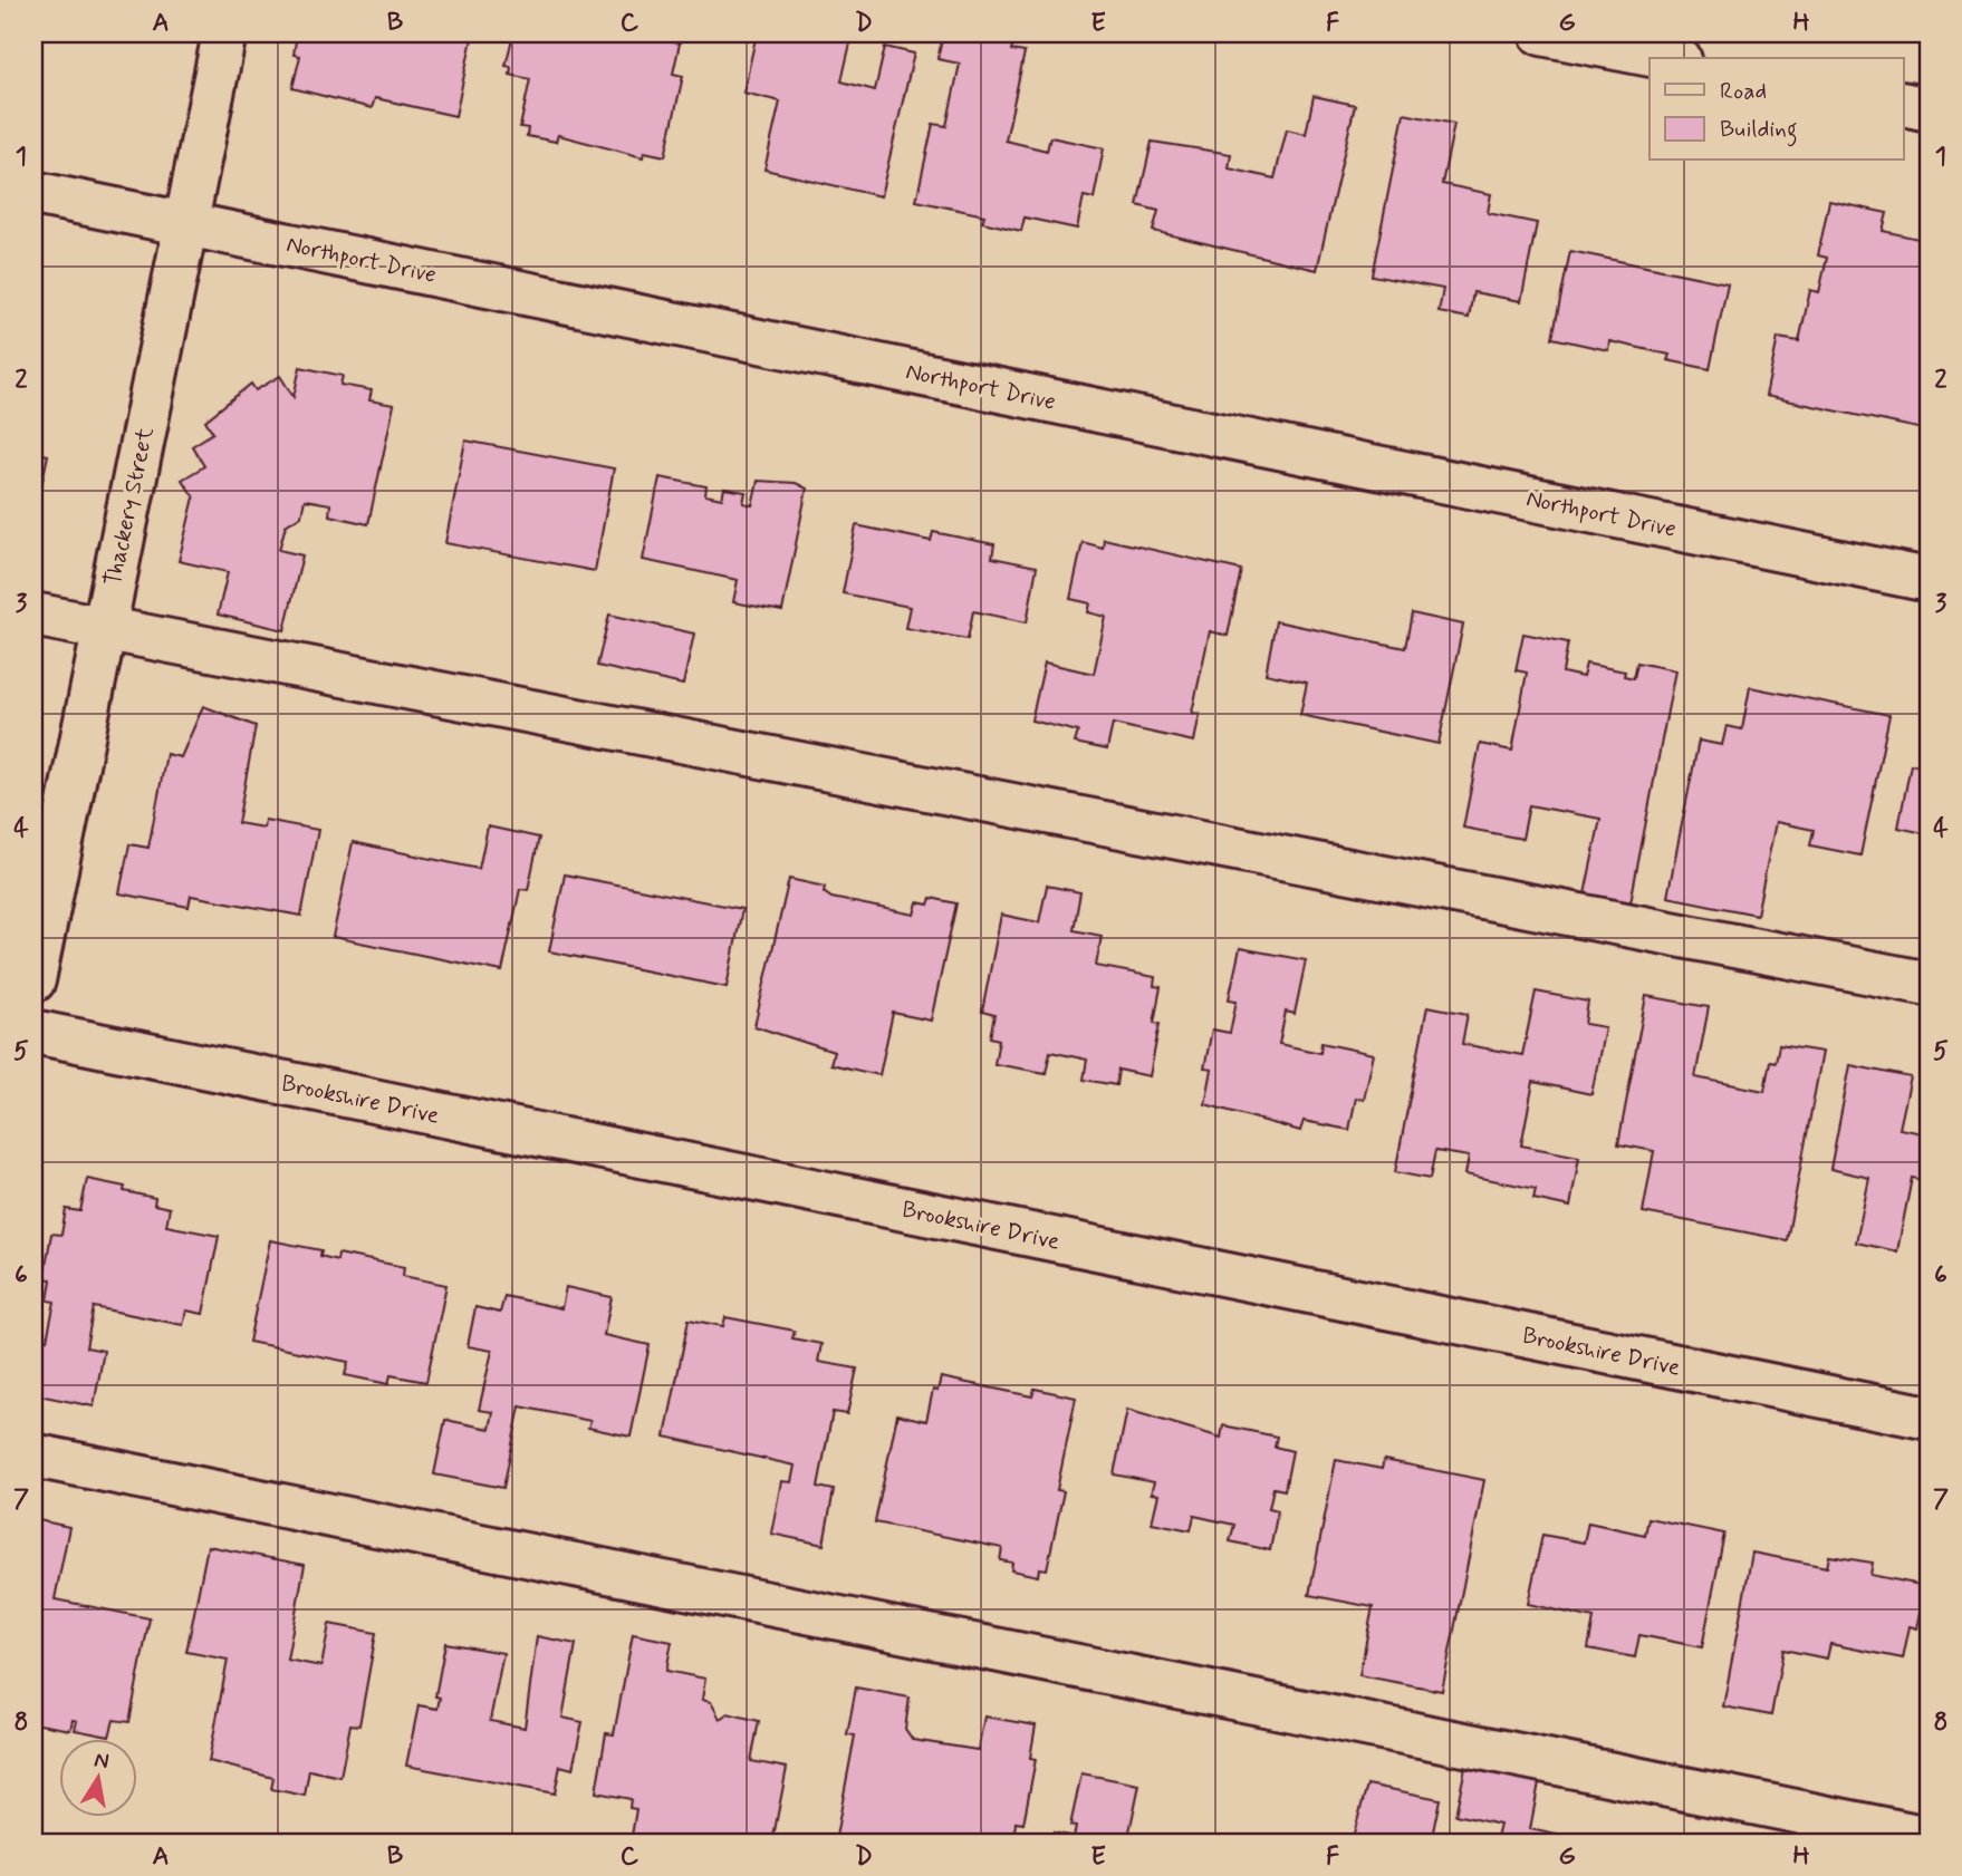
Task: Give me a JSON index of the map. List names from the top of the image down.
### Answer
{
  "streets": {
    "street": ["Northport Drive", "Thackery Street", "Brookshire Drive"]
  },
  "crossings": [
    ["Northport Drive", "Thackery Street"]
  ],
  "legend": ["Road", "Building"],
  "north": "top",
  "grid": {
    "columns": [
      "A",
      "B",
      "C",
      "D",
      "E",
      "F",
      "G",
      "H"
    ],
    "rows": [
      "1",
      "2",
      "3",
      "4",
      "5",
      "6",
      "7",
      "8"
    ]
  }
}
